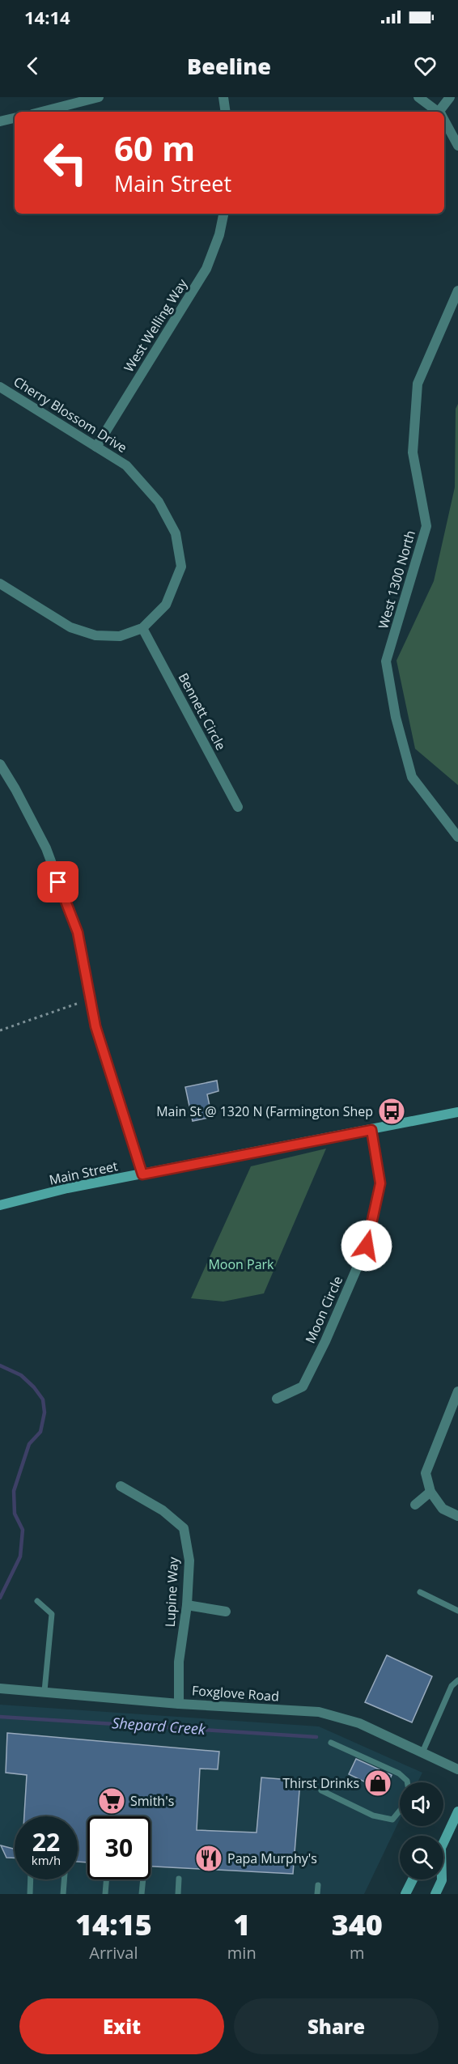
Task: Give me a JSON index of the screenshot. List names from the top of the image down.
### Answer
{
  "streets": {
    "main road": ["Main Street"],
    "street": [
      "West Welling Way",
      "Cherry Blossom Drive",
      "West 1300 North",
      "Bennett Circle",
      "Moon Circle",
      "Lupine Way",
      "Foxglove Road"
    ]
  },
  "crossings": [
    ["West Welling Way", "Cherry Blossom Drive"],
    ["Cherry Blossom Drive", "Bennett Circle"],
    ["Main Street", "Moon Circle"],
    ["Lupine Way", "Foxglove Road"]
  ],
  "water": ["Shepard Creek"],
  "parks": ["Moon Park"],
  "places": {
    "bus stop": ["Main St @ 1320 N (Farmington Shep"],
    "shop": ["Thirst Drinks"],
    "supermarket": ["Smith's"],
    "restaurant": ["Papa Murphy's"]
  },
  "page": {
    "status": "14:14",
    "header": "Beeline",
    "turn": ["60 m", "Main Street"],
    "speed": "22 km/h",
    "limit": "30",
    "eta": [
      "14:15",
      "Arrival",
      "1",
      "min",
      "340",
      "m"
    ],
    "buttons": ["Exit", "Share"]
  }
}
